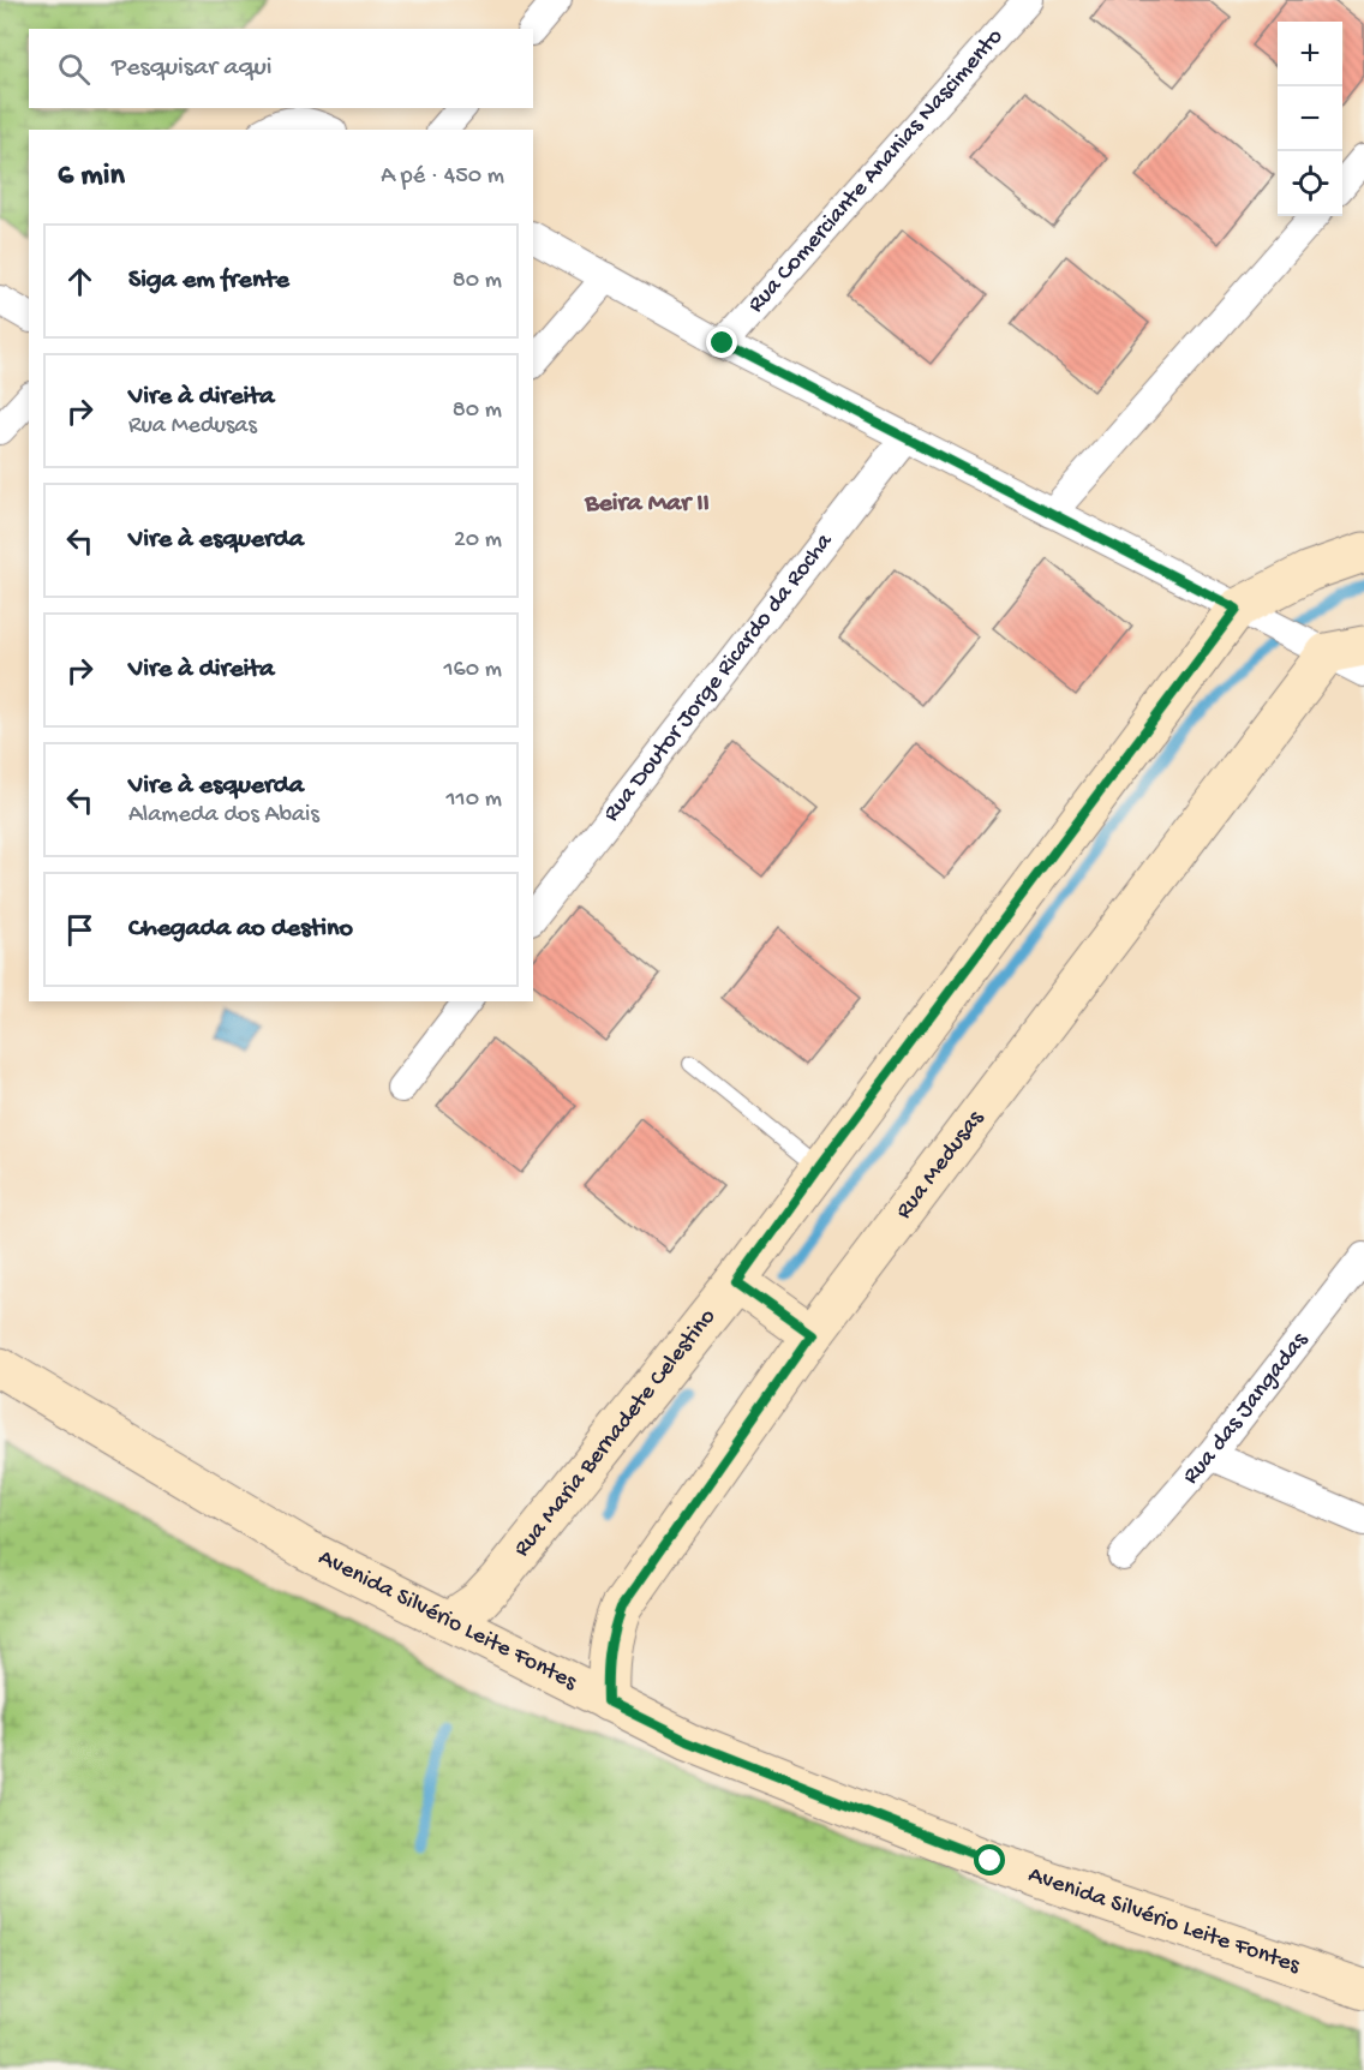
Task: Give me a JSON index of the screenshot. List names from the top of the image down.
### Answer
{
  "streets": {
    "street": [
      "Rua Comerciante Ananias Nascimento",
      "Rua Doutor Jorge Ricardo da Rocha",
      "Rua Medusas",
      "Rua das Jangadas",
      "Rua Maria Bernadete Celestino",
      "Avenida Silvério Leite Fontes"
    ]
  },
  "crossings": [
    ["Rua Medusas", "Avenida Silvério Leite Fontes"],
    ["Rua Maria Bernadete Celestino", "Avenida Silvério Leite Fontes"]
  ],
  "districts": ["Beira Mar II"],
  "page": {
    "map_buttons": ["+", "−"],
    "search": "Pesquisar aqui",
    "heading": ["6 min", "A pé · 450 m"],
    "list": [
      ["Siga em frente", "80 m"],
      ["Vire à direita", "Rua Medusas", "80 m"],
      ["Vire à esquerda", "20 m"],
      ["Vire à direita", "160 m"],
      ["Vire à esquerda", "Alameda dos Abais", "110 m"],
      "Chegada ao destino"
    ]
  }
}
